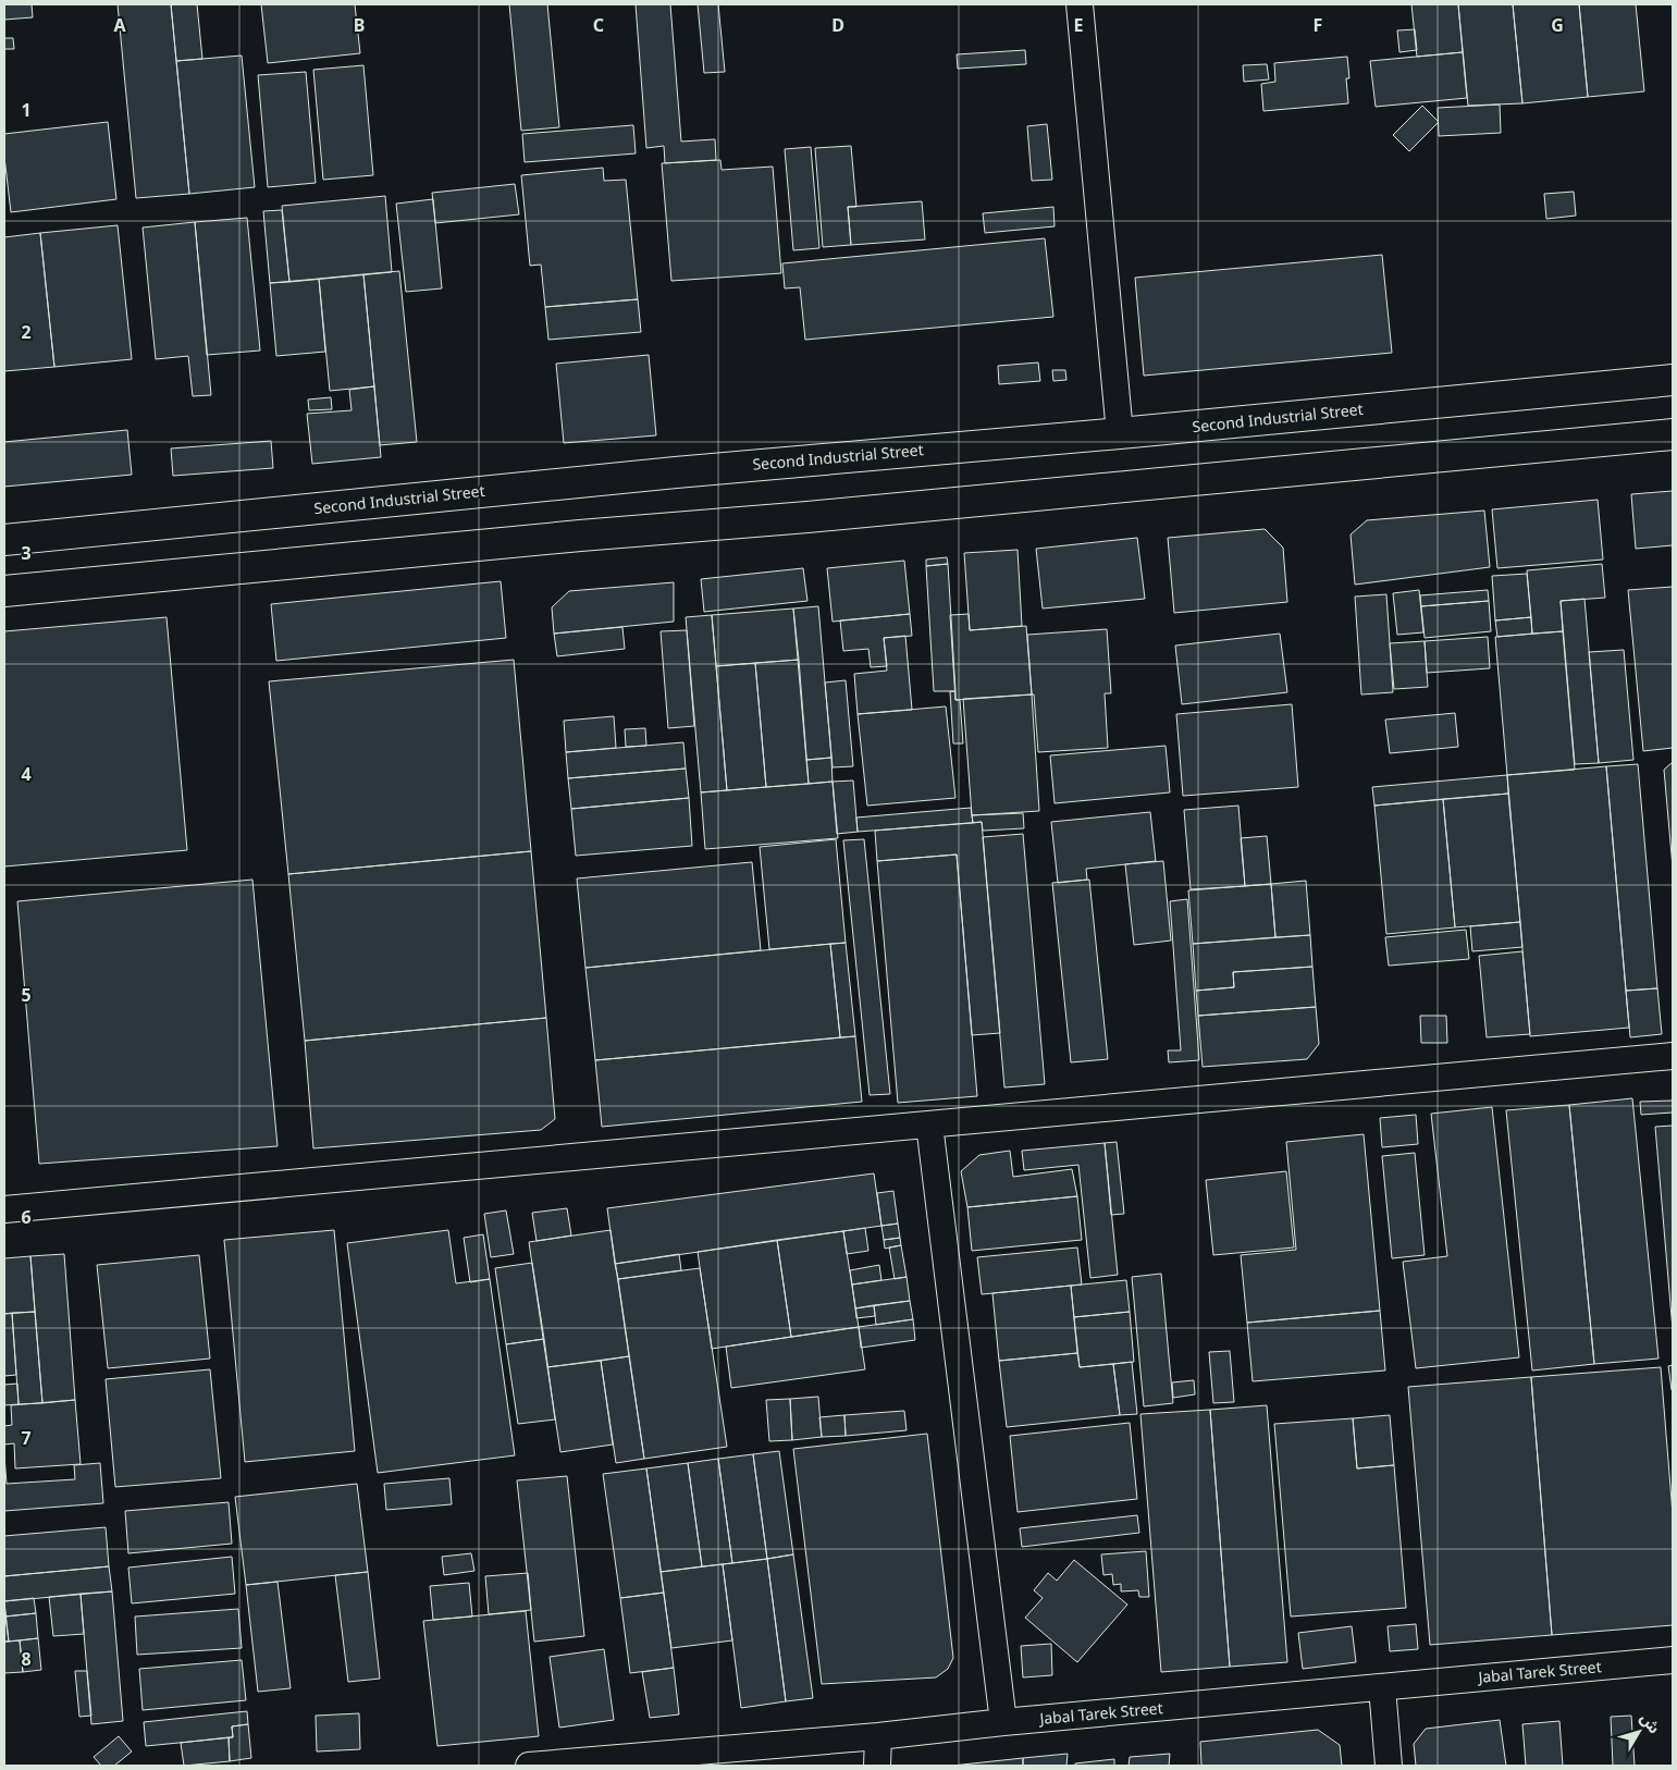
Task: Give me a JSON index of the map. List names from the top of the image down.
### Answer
{
  "streets": {
    "main road": ["Second Industrial Street"],
    "street": ["Jabal Tarek Street"]
  },
  "north": "top right",
  "grid": {
    "columns": [
      "A",
      "B",
      "C",
      "D",
      "E",
      "F",
      "G"
    ],
    "rows": [
      "1",
      "2",
      "3",
      "4",
      "5",
      "6",
      "7",
      "8"
    ]
  }
}
